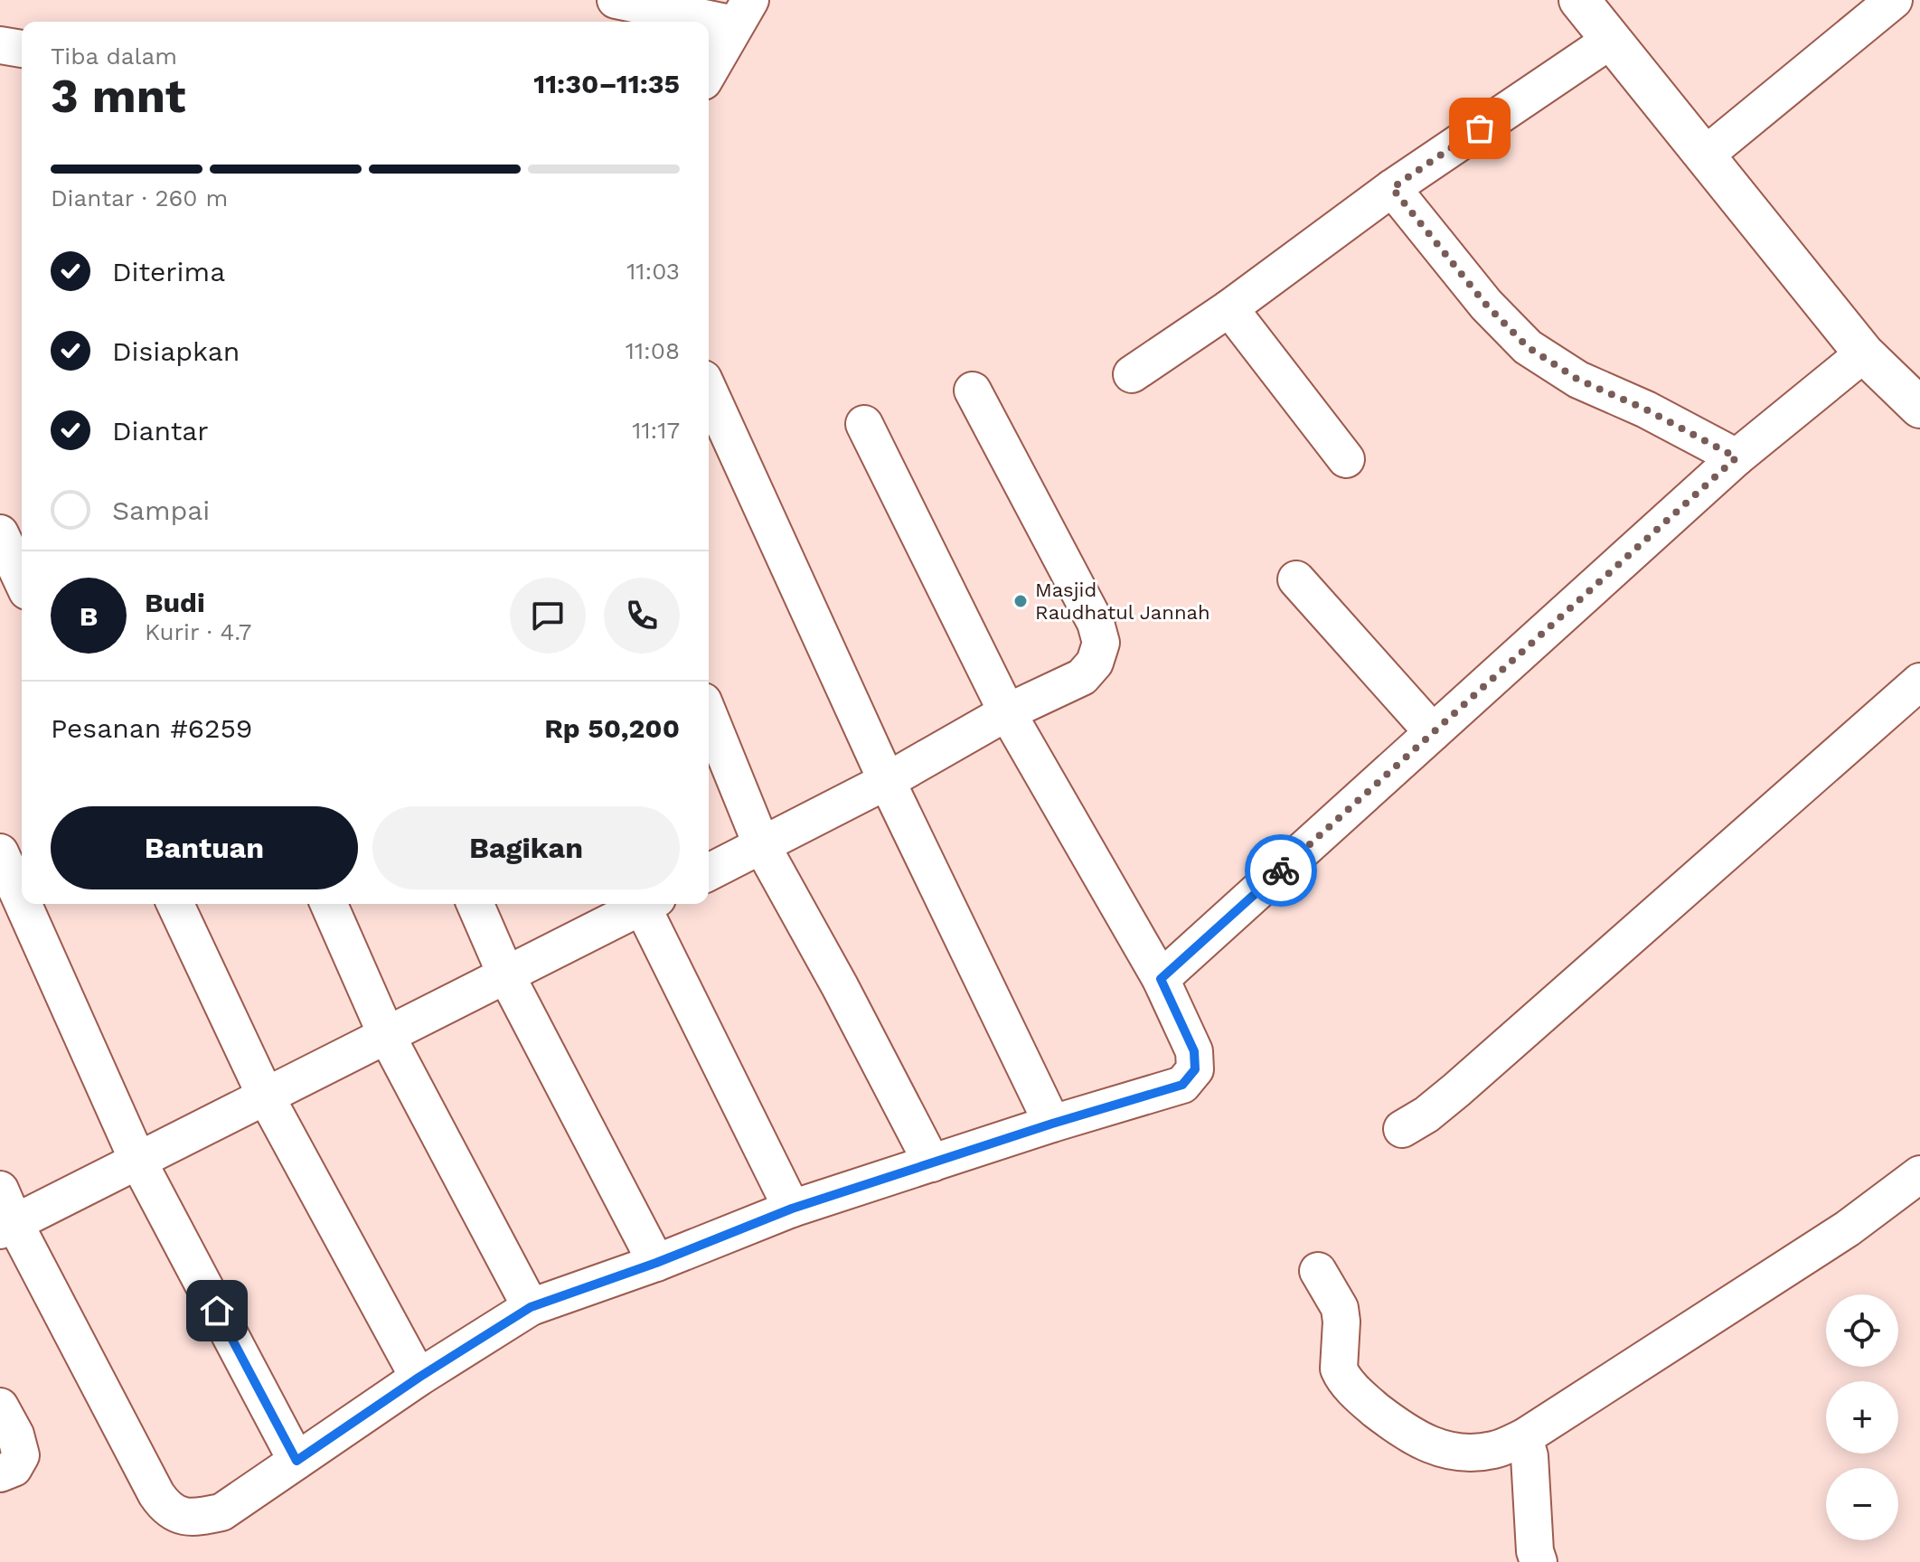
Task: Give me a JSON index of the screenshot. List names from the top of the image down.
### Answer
{
  "places": ["Masjid Raudhatul Jannah"],
  "page": {
    "heading": ["3 mnt", "Tiba dalam", "11:30–11:35"],
    "panel": [
      "Budi",
      "Kurir · 4.7",
      "Pesanan #6259",
      "Rp 50,200"
    ],
    "bar": "Diantar · 260 m",
    "list": [
      ["Diterima", "11:03"],
      ["Disiapkan", "11:08"],
      ["Diantar", "11:17"],
      "Sampai"
    ],
    "round": "B",
    "buttons": ["Bantuan", "Bagikan"],
    "map_buttons": ["+", "−"]
  }
}
